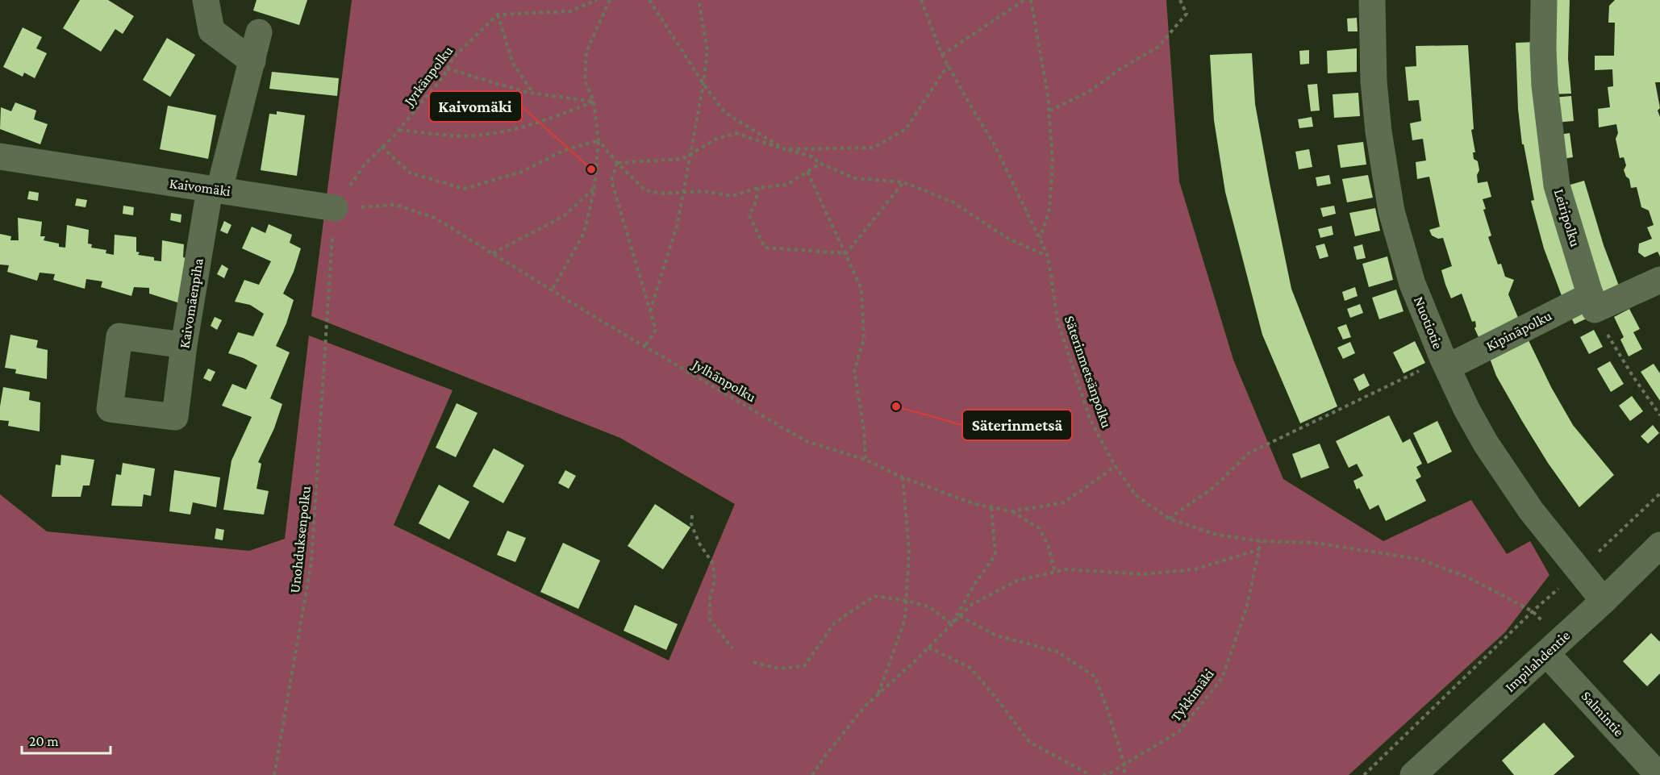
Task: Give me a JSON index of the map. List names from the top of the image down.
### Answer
{
  "streets": {
    "street": [
      "Kaivomäki",
      "Leiripolku",
      "Kaivomäenpiha",
      "Nuotiotie",
      "Kipinäpolku",
      "Impilahdentie",
      "Salmintie"
    ],
    "path": [
      "Jyrkänpolku",
      "Säterinmetsänpolku",
      "Jylhänpolku",
      "Unohduksenpolku",
      "Tykkimäki"
    ]
  },
  "crossings": [
    ["Jyrkänpolku", "Kaivomäki"],
    ["Jyrkänpolku", "Jylhänpolku"],
    ["Jyrkänpolku", "Unohduksenpolku"],
    ["Kaivomäki", "Kaivomäenpiha"],
    ["Kaivomäki", "Jylhänpolku"],
    ["Kaivomäki", "Unohduksenpolku"],
    ["Leiripolku", "Kipinäpolku"],
    ["Nuotiotie", "Kipinäpolku"],
    ["Nuotiotie", "Impilahdentie"],
    ["Säterinmetsänpolku", "Jylhänpolku"],
    ["Säterinmetsänpolku", "Tykkimäki"],
    ["Jylhänpolku", "Unohduksenpolku"],
    ["Impilahdentie", "Salmintie"]
  ],
  "places": ["Kaivomäki", "Säterinmetsä"],
  "scale_bar": "20 m"
}
